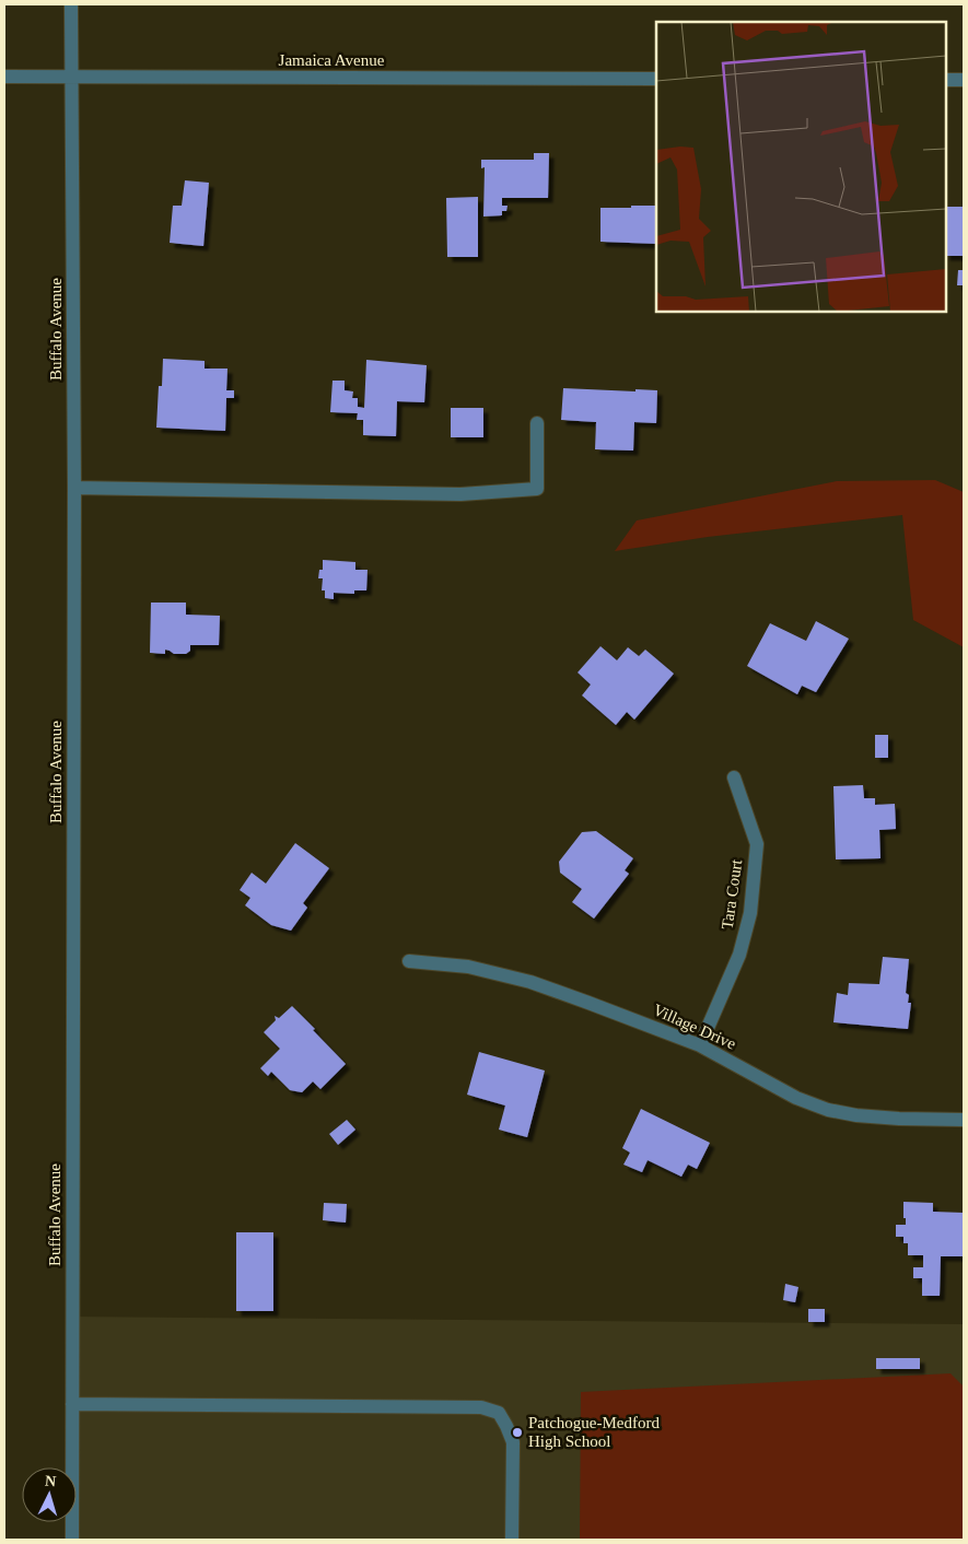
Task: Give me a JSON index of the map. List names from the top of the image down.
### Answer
{
  "streets": {
    "street": [
      "Jamaica Avenue",
      "Buffalo Avenue",
      "Tara Court",
      "Village Drive"
    ]
  },
  "crossings": [
    ["Jamaica Avenue", "Buffalo Avenue"],
    ["Tara Court", "Village Drive"]
  ],
  "places": ["Patchogue-Medford High School"],
  "north": "top"
}
